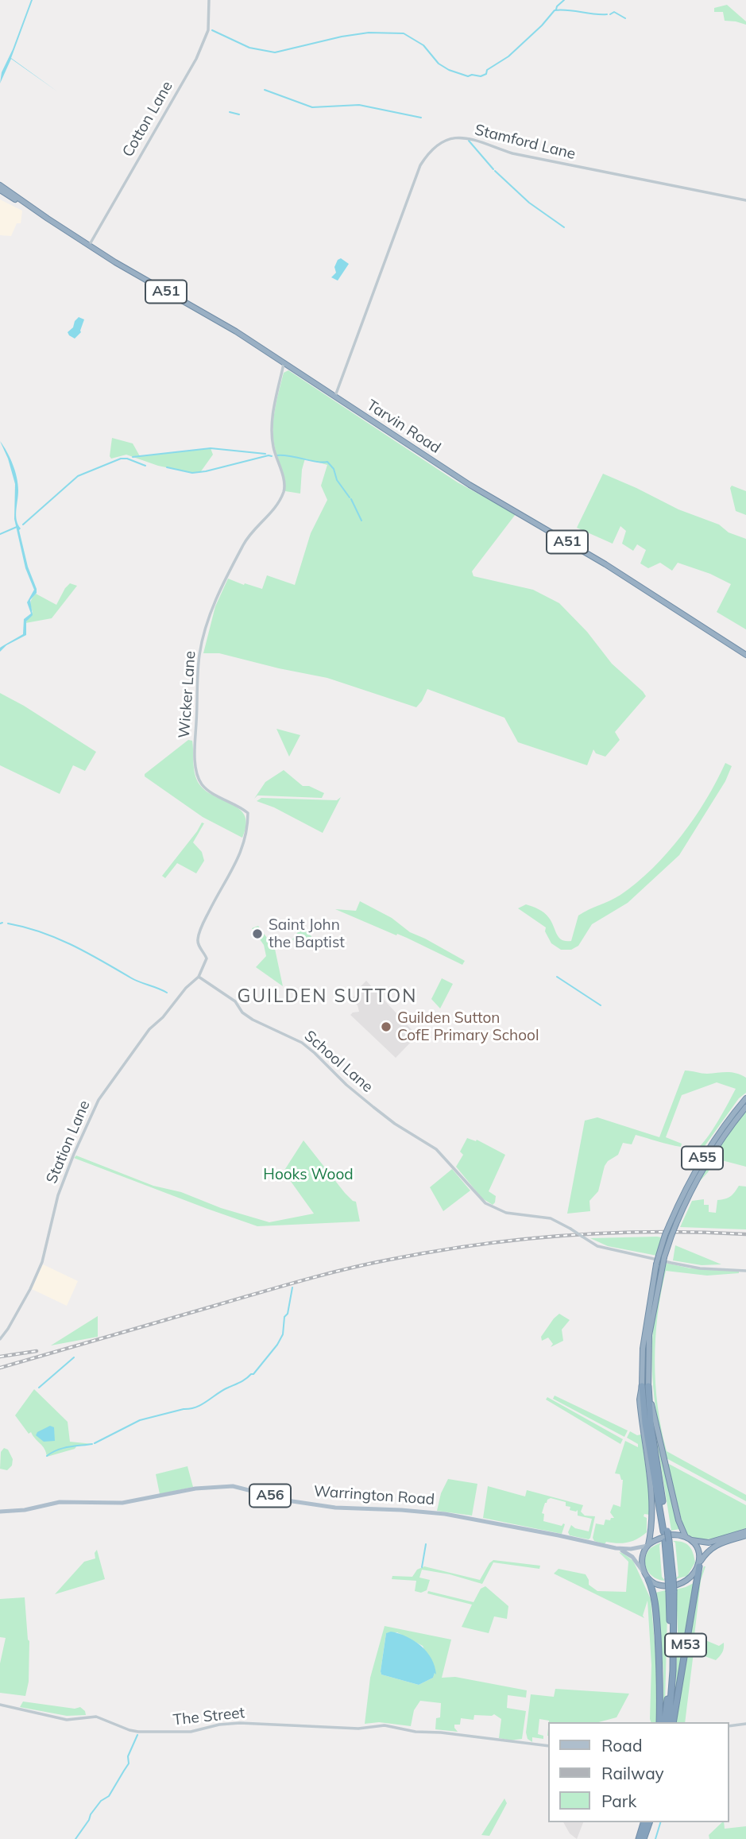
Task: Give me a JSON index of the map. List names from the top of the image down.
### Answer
{
  "streets": {
    "highway": [
      "A51",
      "Tarvin Road",
      "A55",
      "M53"
    ],
    "main road": ["A56", "Warrington Road"],
    "street": [
      "Cotton Lane",
      "Stamford Lane",
      "Wicker Lane",
      "School Lane",
      "Station Lane",
      "The Street"
    ]
  },
  "crossings": [
    ["Cotton Lane", "Tarvin Road"],
    ["Stamford Lane", "Tarvin Road"],
    ["Tarvin Road", "Wicker Lane"],
    ["Wicker Lane", "School Lane"],
    ["Wicker Lane", "Station Lane"],
    ["School Lane", "Station Lane"],
    ["A55", "M53"],
    ["A56", "Warrington Road"],
    ["A56", "M53"],
    ["Warrington Road", "M53"]
  ],
  "districts": ["GUILDEN SUTTON"],
  "parks": ["Hooks Wood"],
  "places": ["Saint John the Baptist", "Guilden Sutton CofE Primary School"],
  "legend": ["Road", "Railway", "Park"]
}
